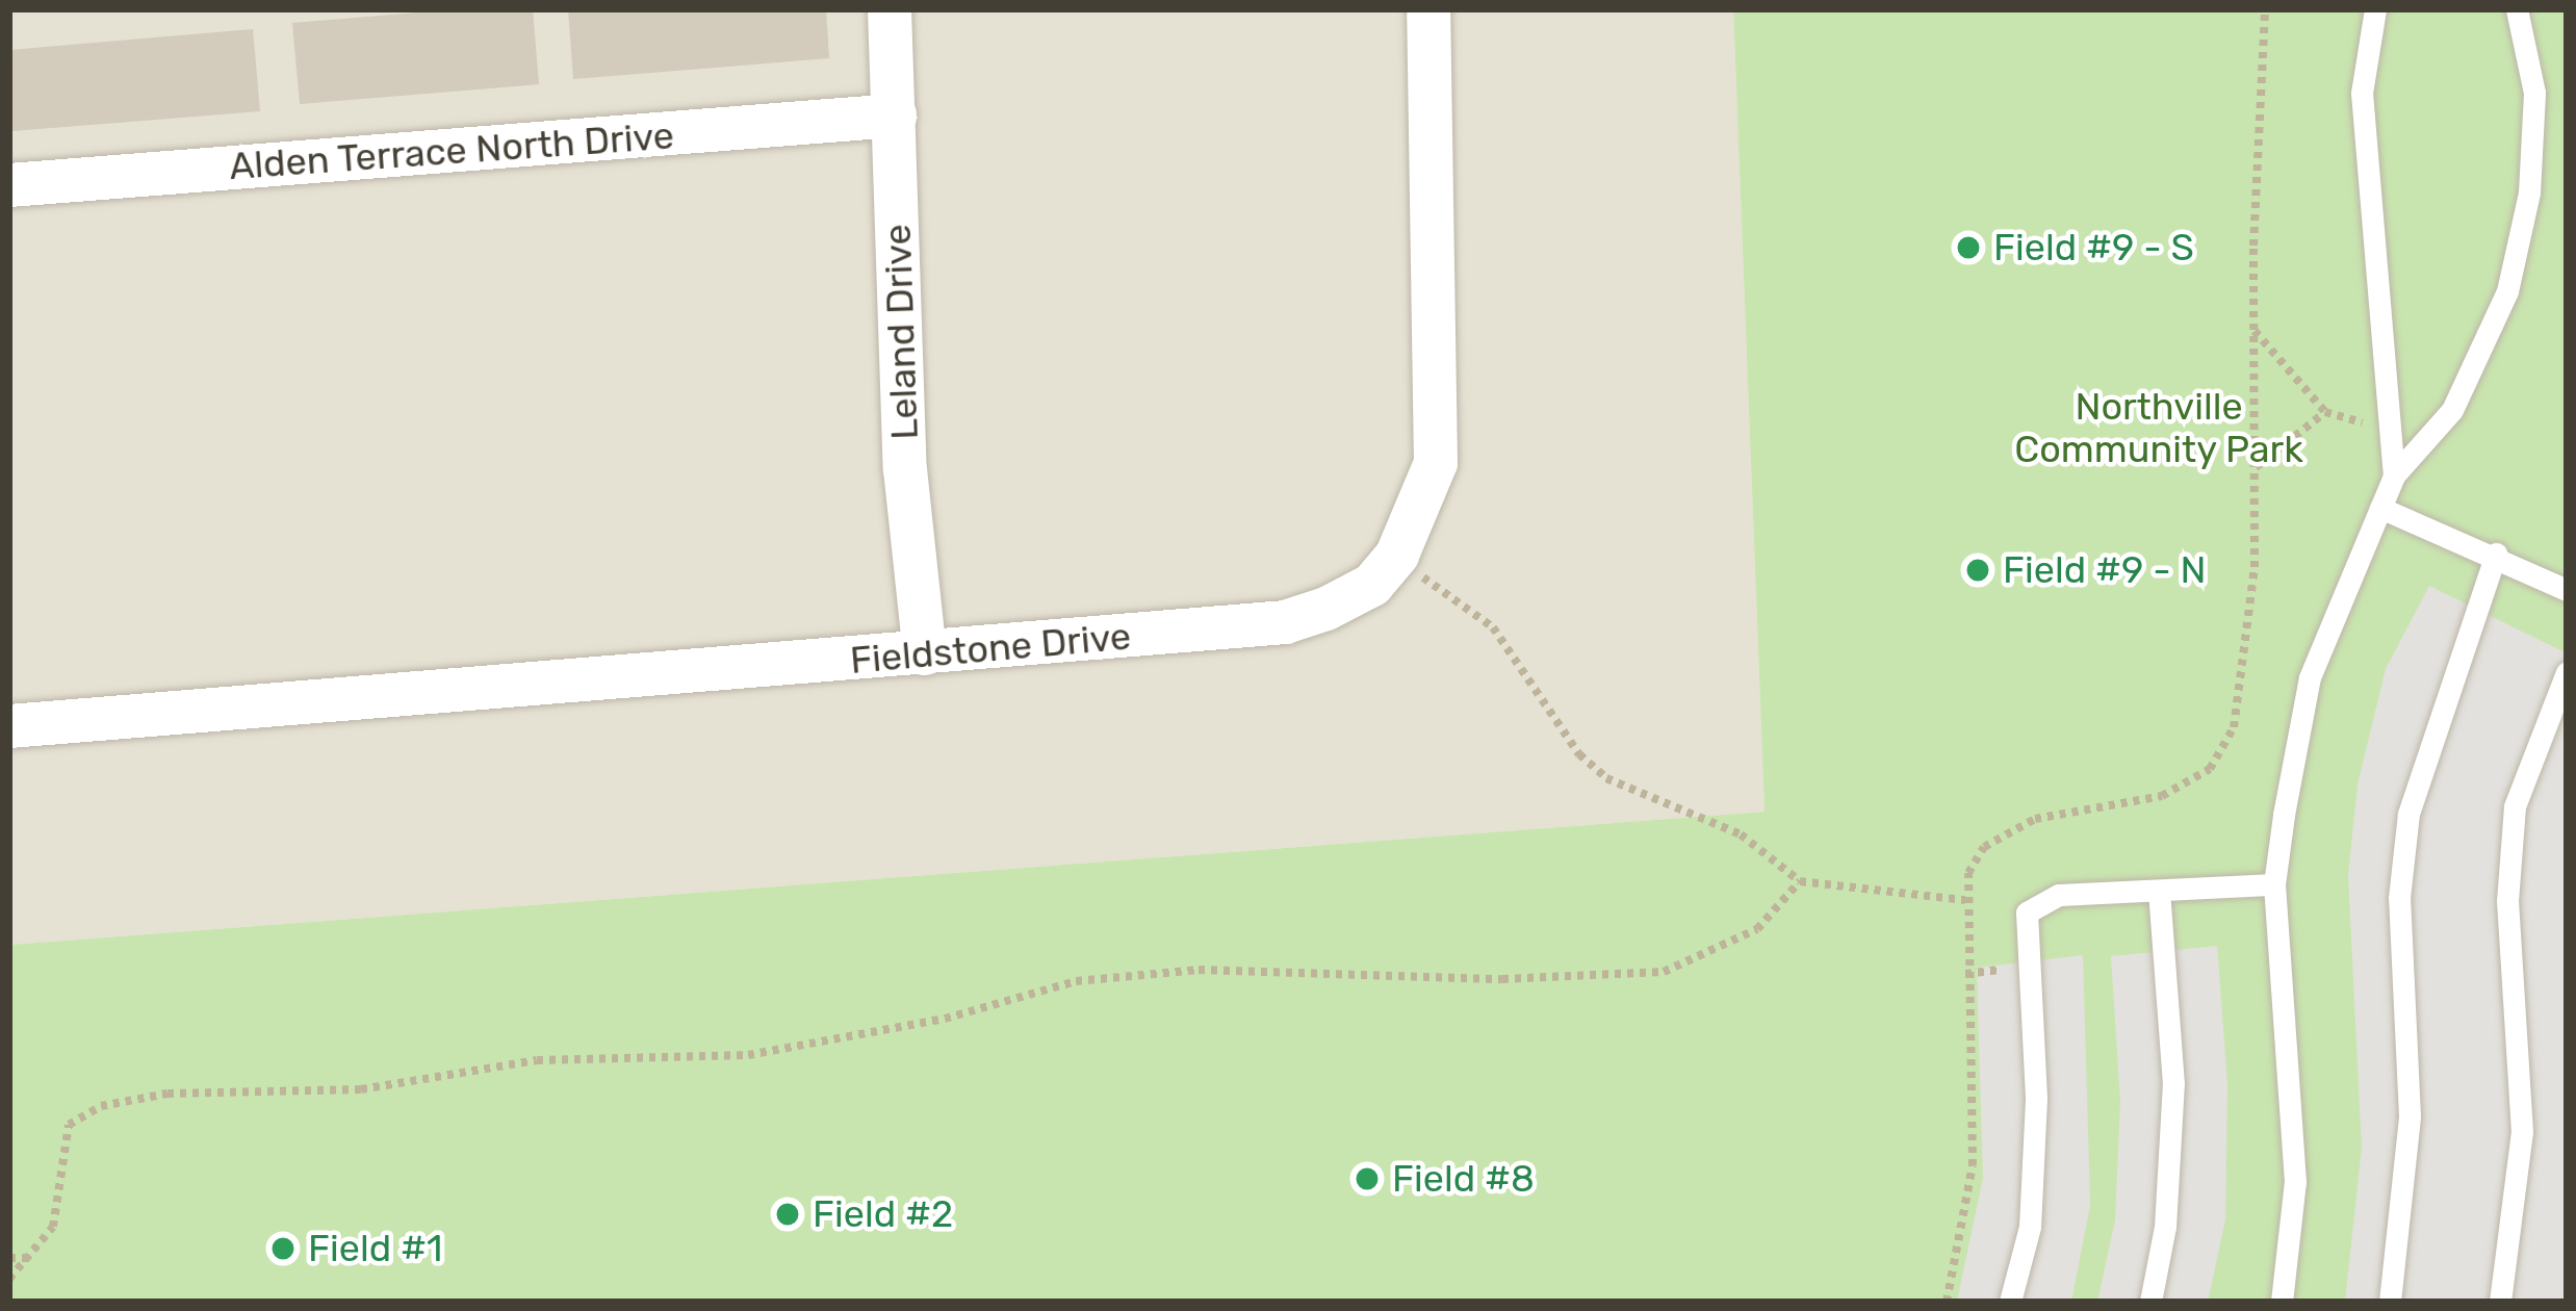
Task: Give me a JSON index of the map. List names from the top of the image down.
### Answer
{
  "streets": {
    "street": ["Alden Terrace North Drive", "Leland Drive", "Fieldstone Drive"]
  },
  "crossings": [
    ["Alden Terrace North Drive", "Leland Drive"],
    ["Leland Drive", "Fieldstone Drive"]
  ],
  "parks": ["Northville Community Park"],
  "places": [
    "Field #9 - S",
    "Field #9 - N",
    "Field #8",
    "Field #2",
    "Field #1"
  ]
}
